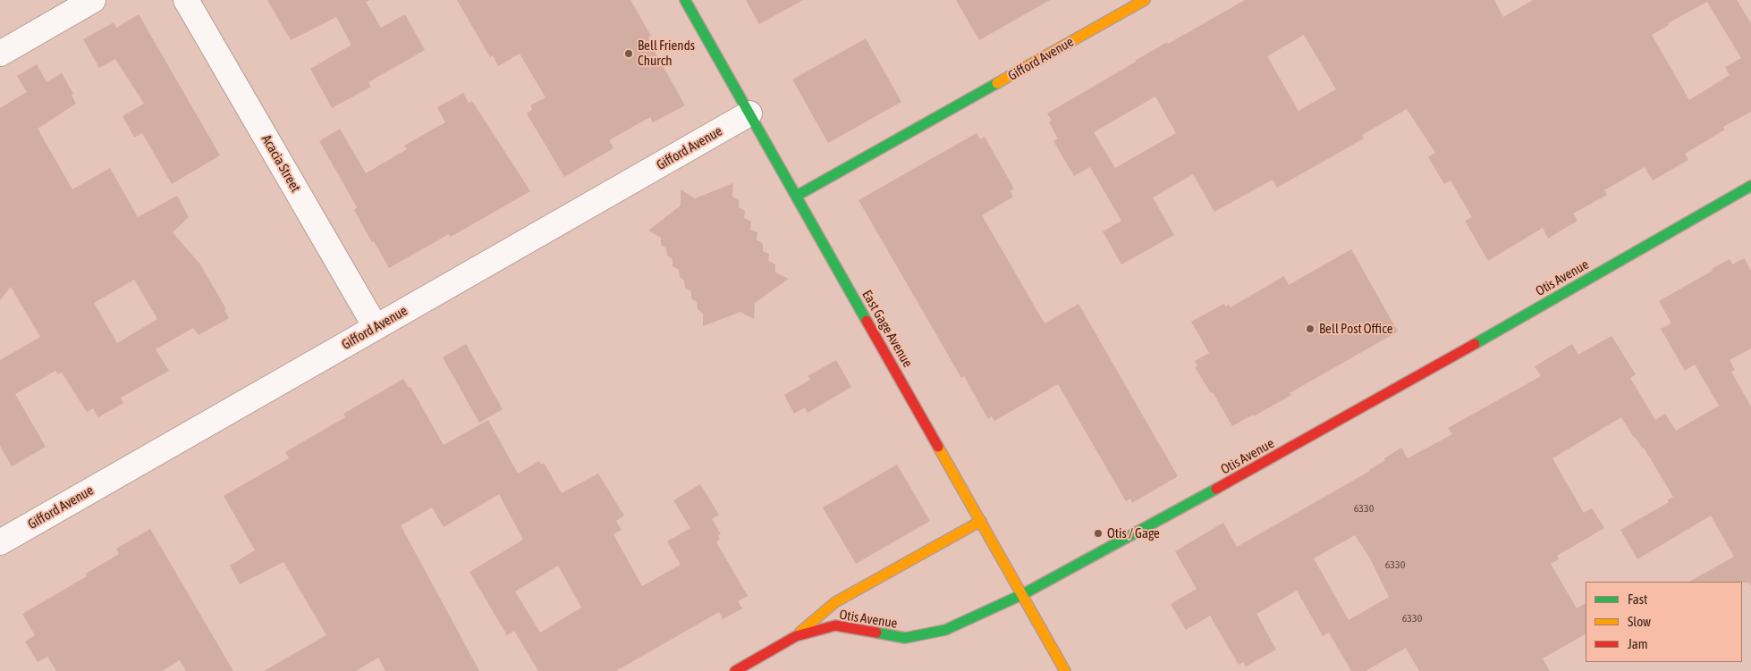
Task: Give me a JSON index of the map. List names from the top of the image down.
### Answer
{
  "streets": {
    "street": [
      "Gifford Avenue",
      "Acacia Street",
      "Otis Avenue",
      "East Gage Avenue"
    ]
  },
  "crossings": [
    ["Gifford Avenue", "Acacia Street"],
    ["Gifford Avenue", "East Gage Avenue"],
    ["Otis Avenue", "East Gage Avenue"]
  ],
  "places": ["Bell Friends Church", "Bell Post Office", "Otis / Gage"],
  "house_numbers": ["6330", "6330", "6330"],
  "legend": ["Fast", "Slow", "Jam"]
}
